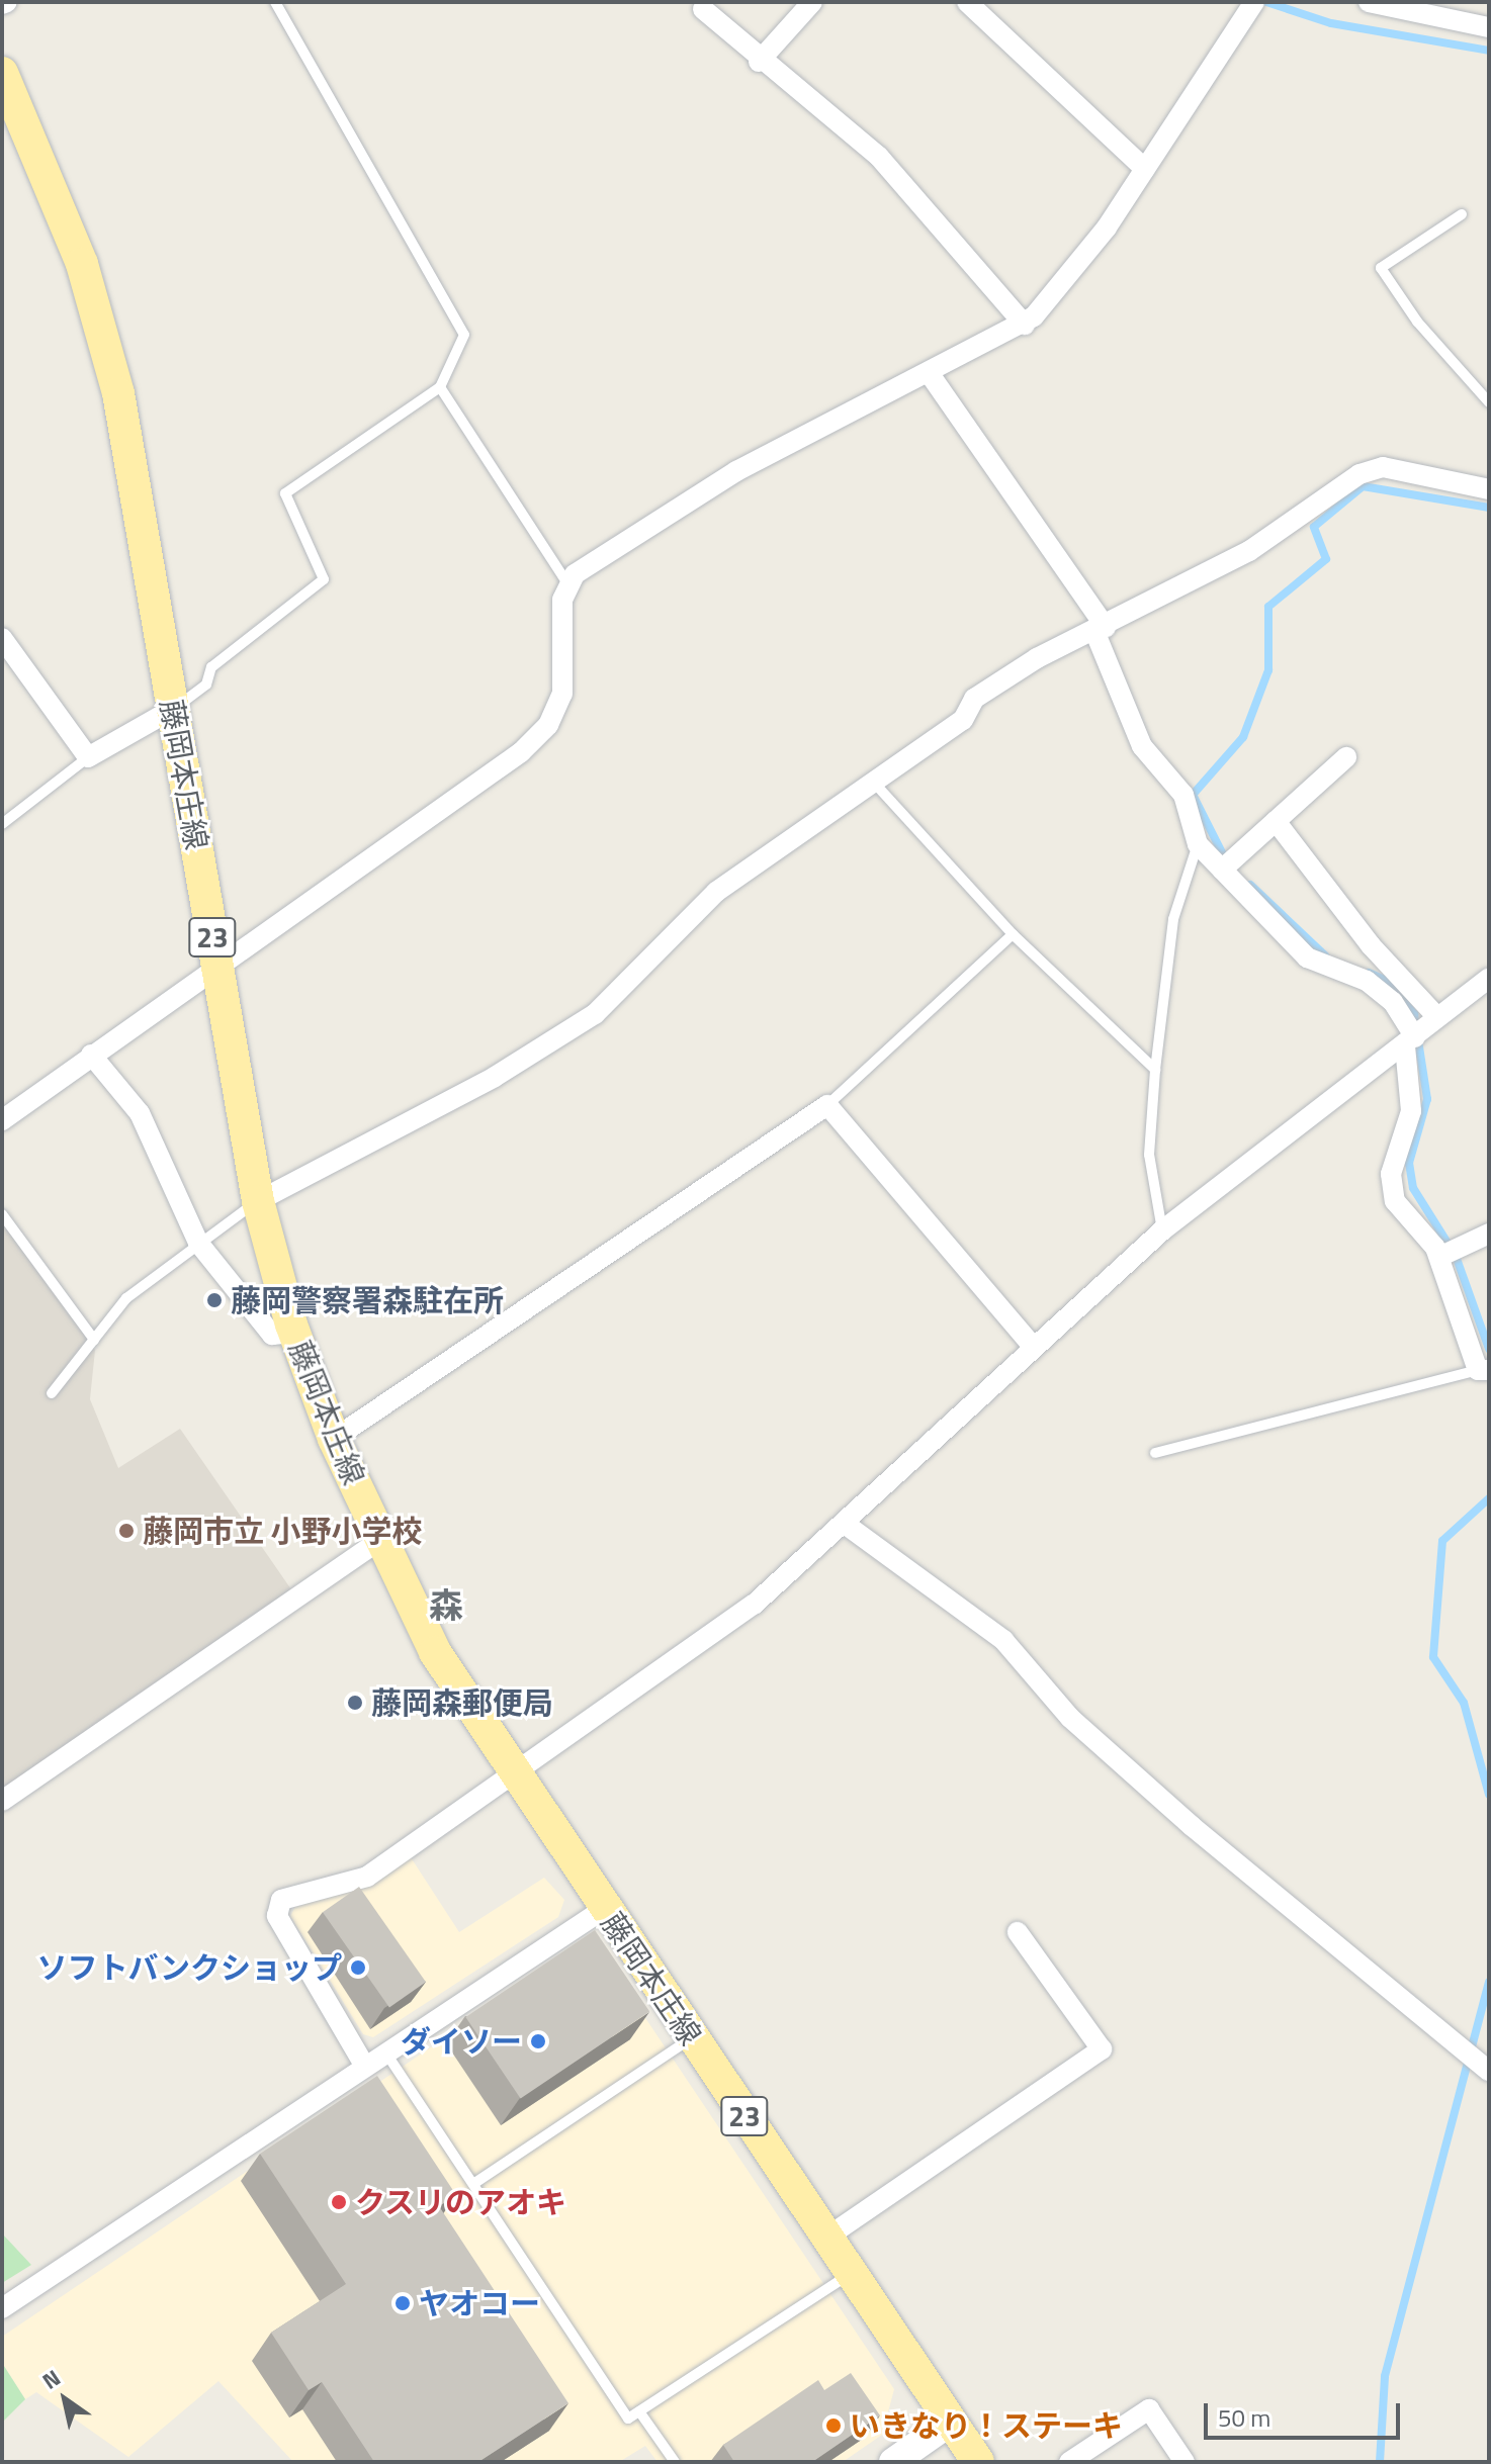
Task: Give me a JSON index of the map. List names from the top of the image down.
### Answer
{
  "streets": {
    "main road": ["藤岡本庄線", "23"]
  },
  "districts": ["森"],
  "places": [
    "藤岡警察署森駐在所",
    "藤岡市立 小野小学校",
    "藤岡森郵便局",
    "ソフトバンクショップ",
    "ダイソー",
    "クスリのアオキ",
    "ヤオコー",
    "いきなり！ステーキ"
  ],
  "scale_bar": "50 m",
  "north": "top left"
}
